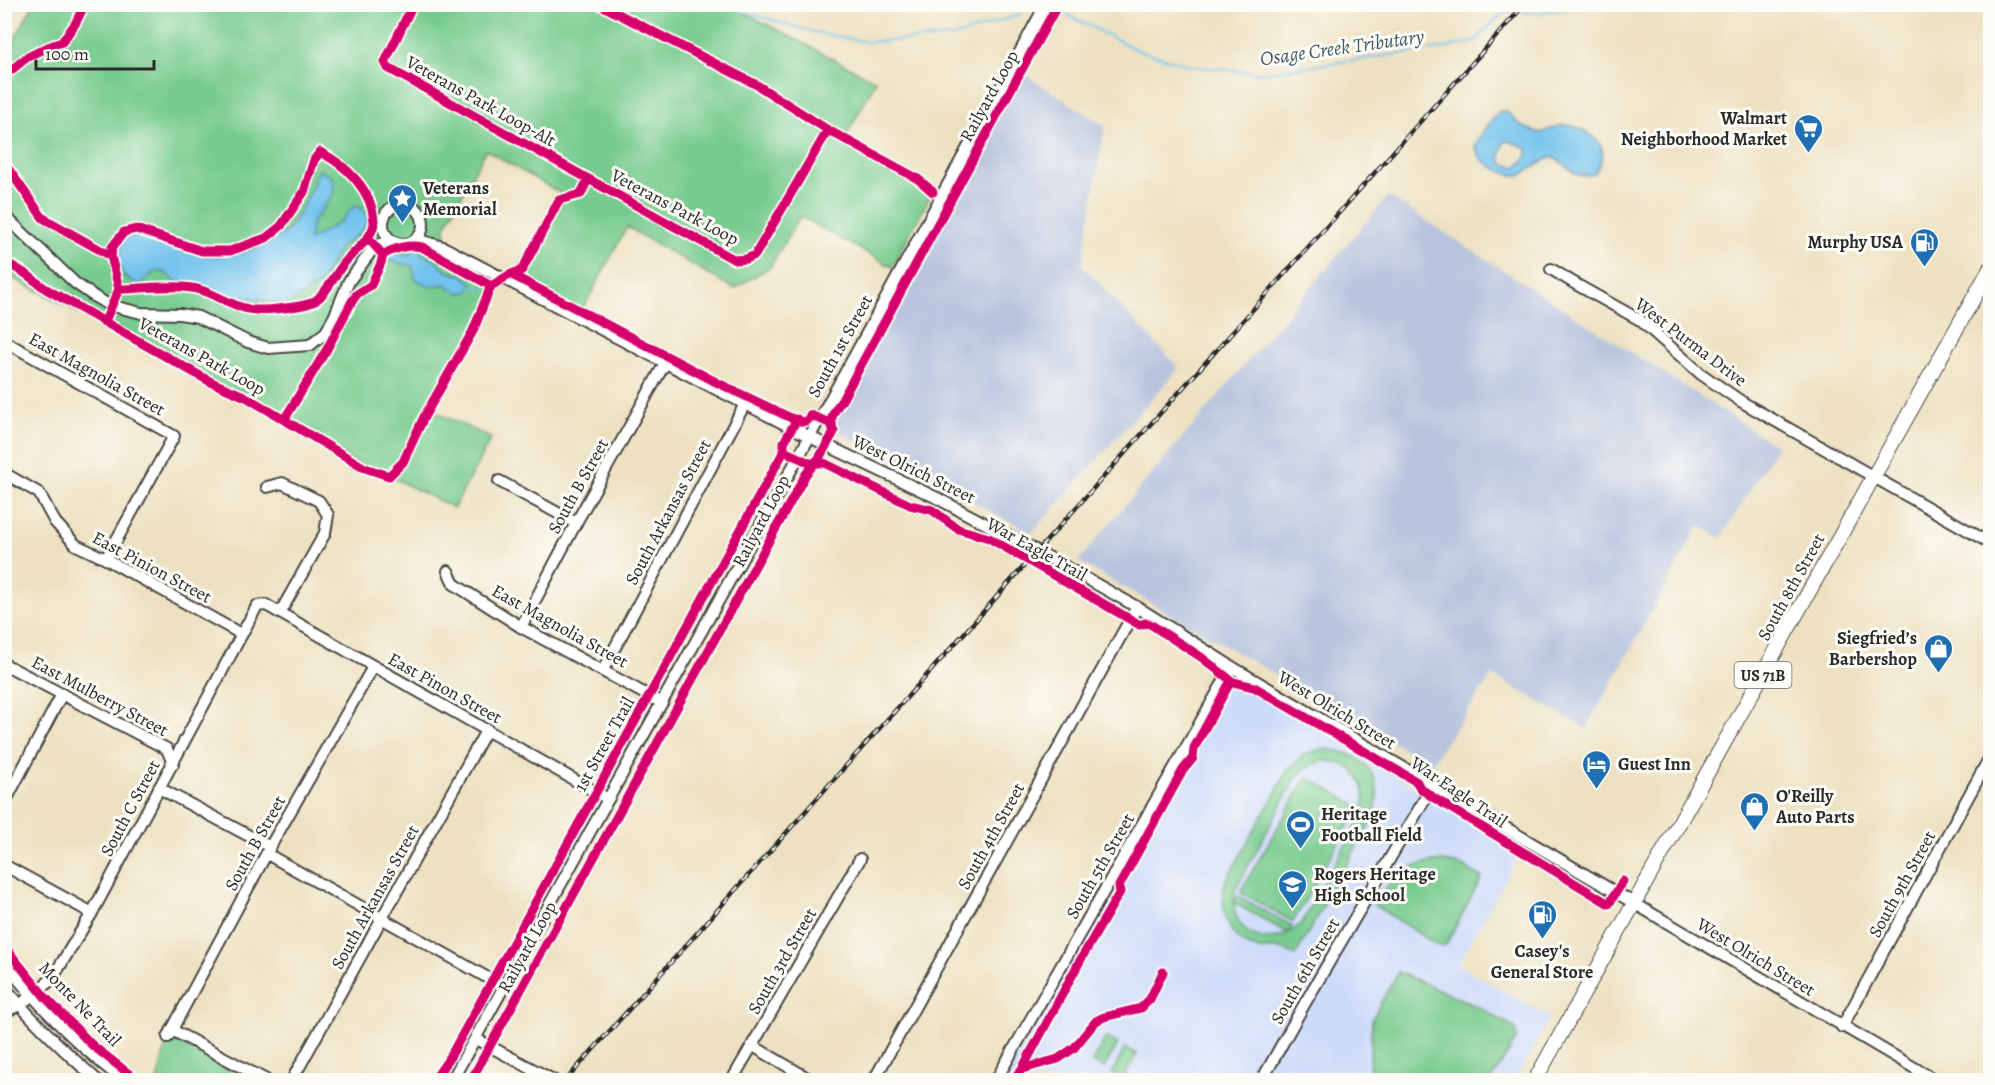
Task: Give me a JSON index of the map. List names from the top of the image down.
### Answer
{
  "streets": {
    "main road": ["South 8th Street", "US 71B"],
    "street": [
      "West Purma Drive",
      "South 1st Street",
      "East Magnolia Street",
      "West Olrich Street",
      "South B Street",
      "South Arkansas Street",
      "East Pinion Street",
      "East Pinon Street",
      "East Mulberry Street",
      "South C Street",
      "South 4th Street",
      "South 5th Street",
      "South 9th Street",
      "South 3rd Street",
      "South 6th Street"
    ],
    "cycle path": [
      "Railyard Loop",
      "Veterans Park Loop-Alt",
      "Veterans Park Loop",
      "War Eagle Trail",
      "Monte Ne Trail"
    ]
  },
  "crossings": [
    ["West Purma Drive", "South 8th Street"],
    ["South 1st Street", "East Magnolia Street"],
    ["South 1st Street", "West Olrich Street"],
    ["South 1st Street", "East Pinon Street"],
    ["East Magnolia Street", "South B Street"],
    ["East Magnolia Street", "South Arkansas Street"],
    ["East Magnolia Street", "East Pinion Street"],
    ["West Olrich Street", "South B Street"],
    ["West Olrich Street", "South Arkansas Street"],
    ["West Olrich Street", "South 8th Street"],
    ["West Olrich Street", "South 4th Street"],
    ["West Olrich Street", "South 5th Street"],
    ["West Olrich Street", "South 9th Street"],
    ["West Olrich Street", "South 6th Street"],
    ["South B Street", "East Pinon Street"],
    ["South Arkansas Street", "East Pinon Street"],
    ["East Pinion Street", "South C Street"],
    ["East Pinon Street", "South C Street"],
    ["East Mulberry Street", "South C Street"]
  ],
  "water": ["Osage Creek Tributary"],
  "places": {
    "supermarket": ["Walmart Neighborhood Market"],
    "place": ["Veterans Memorial"],
    "fuel station": ["Murphy USA", "Casey's General Store"],
    "shop": ["Siegfried’s Barbershop", "O'Reilly Auto Parts"],
    "hotel": ["Guest Inn"],
    "sports": ["Heritage Football Field"],
    "school or university": ["Rogers Heritage High School"]
  },
  "scale_bar": "100 m"
}
